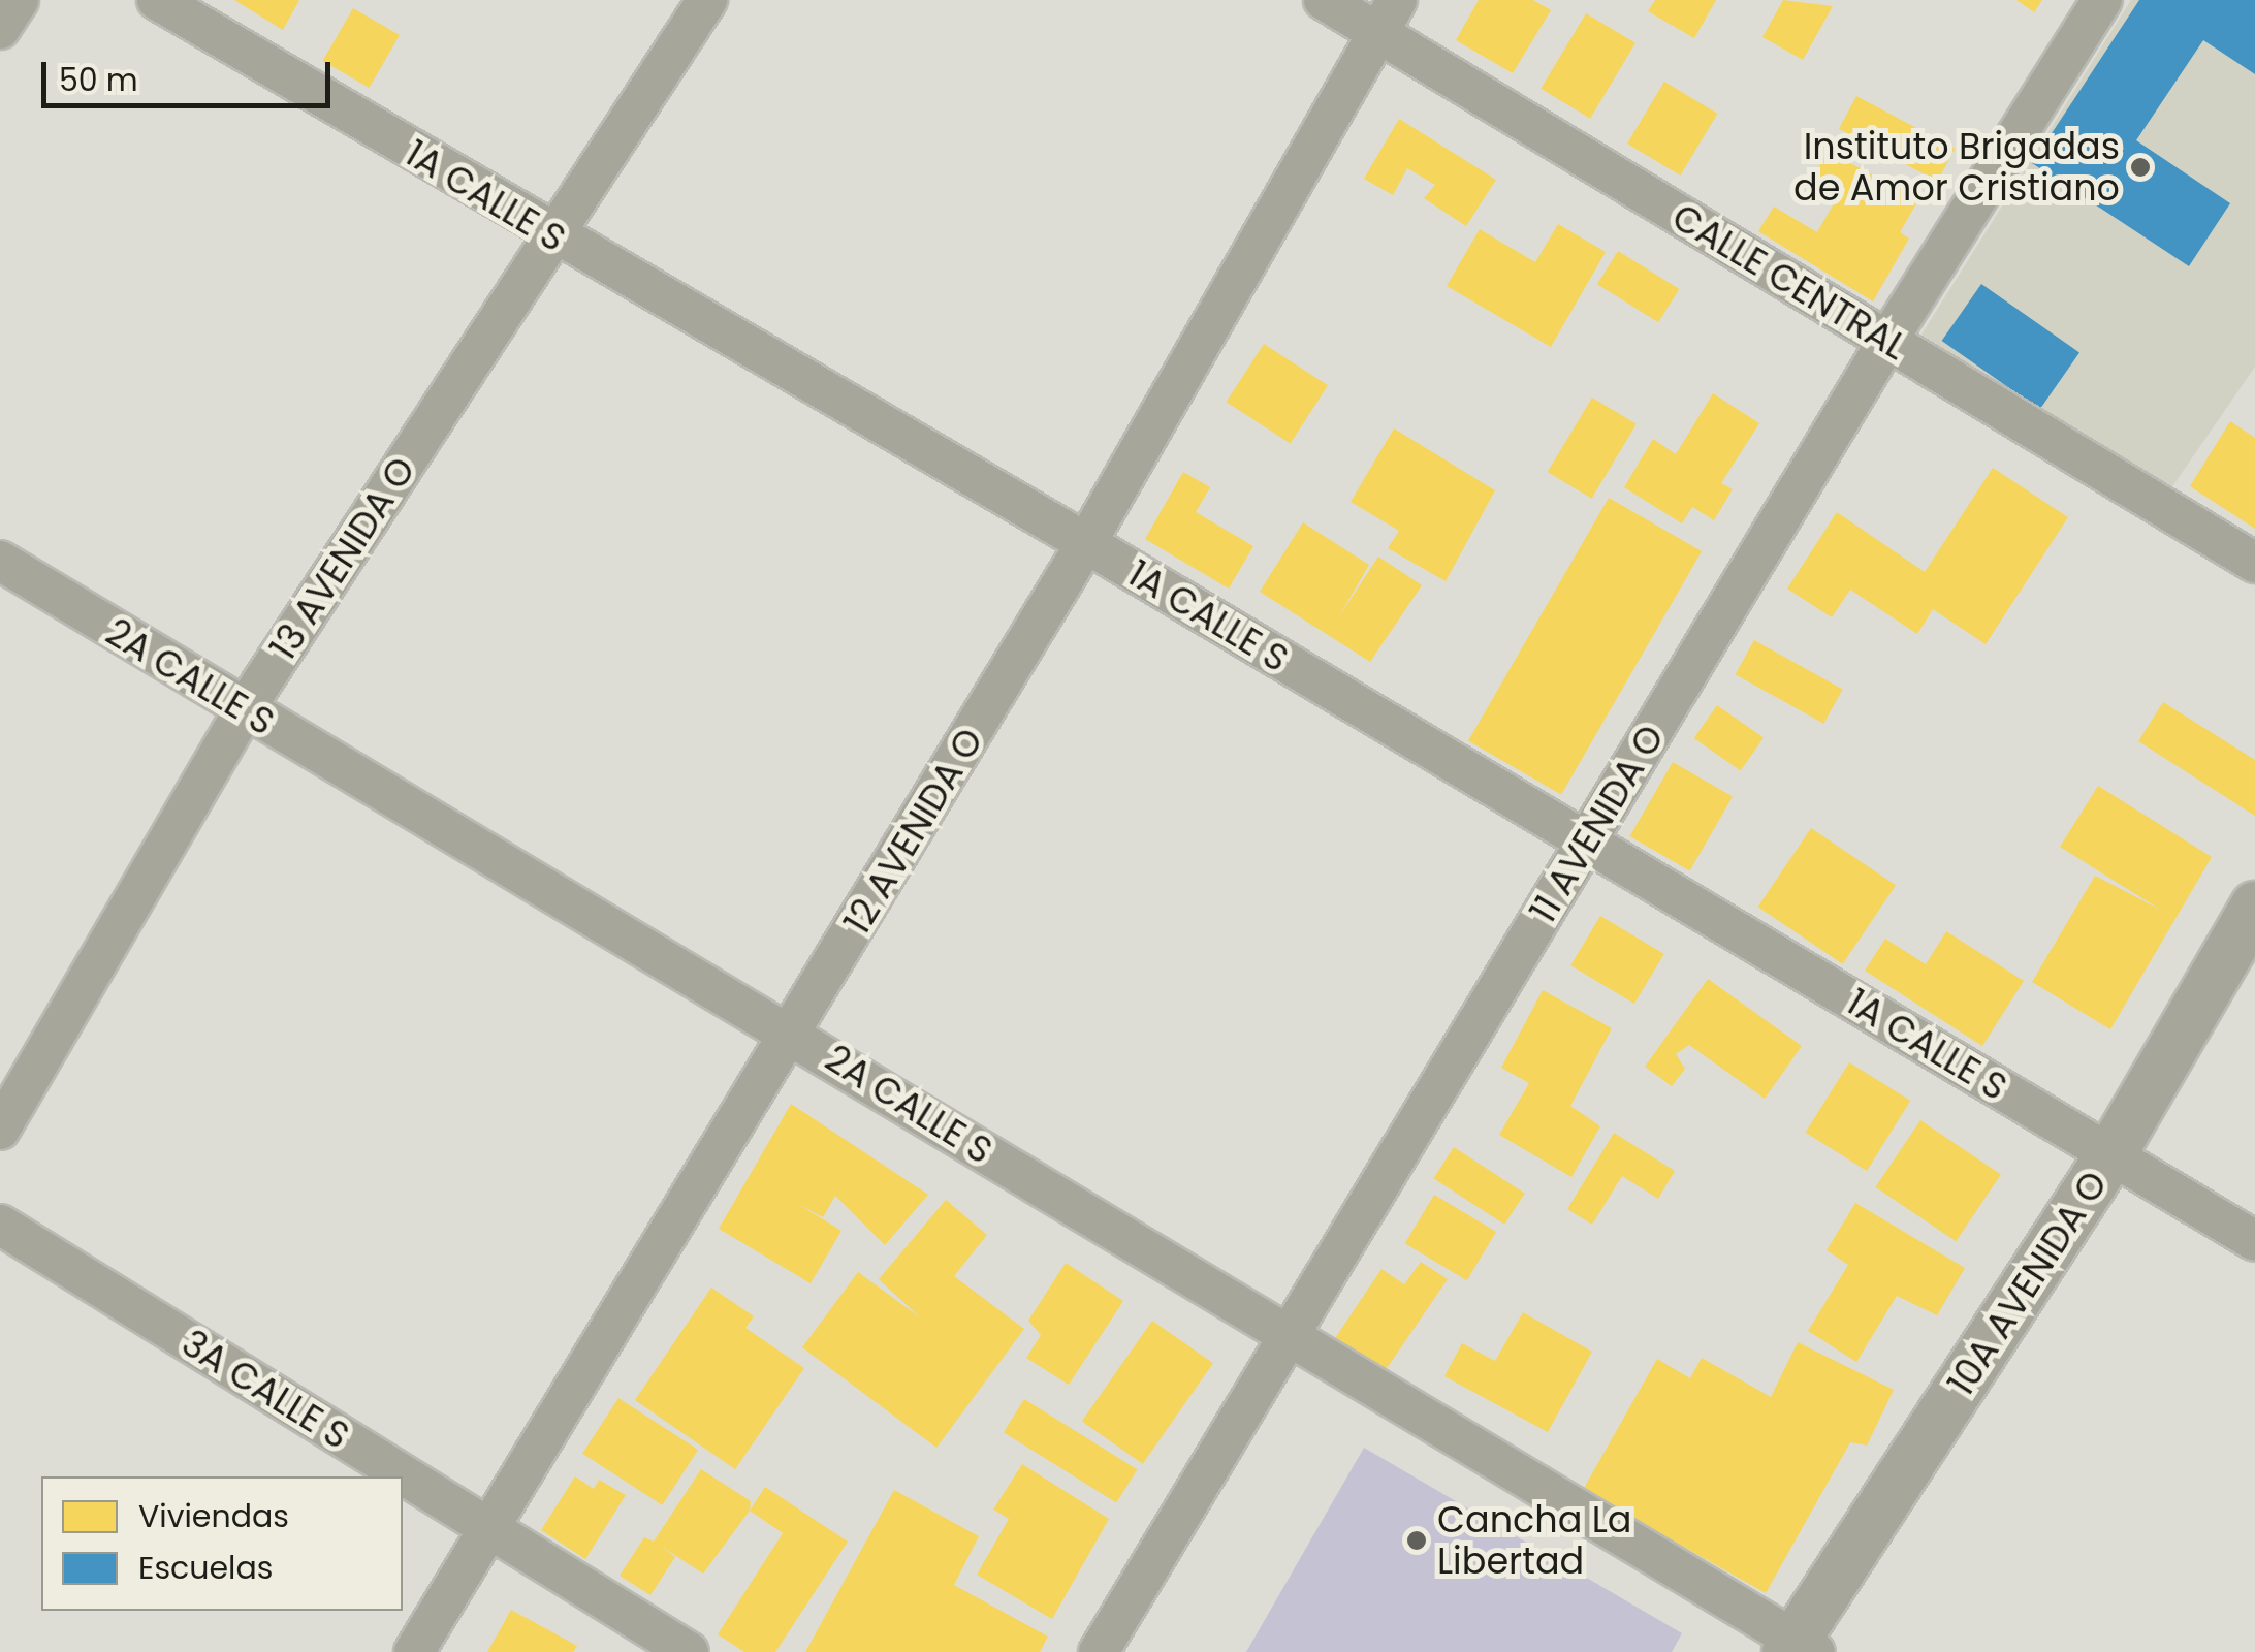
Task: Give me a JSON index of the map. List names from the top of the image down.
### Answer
{
  "streets": {
    "street": [
      "1A CALLE S",
      "CALLE CENTRAL",
      "13 AVENIDA O",
      "2A CALLE S",
      "11 AVENIDA O",
      "12 AVENIDA O",
      "10A AVENIDA O",
      "3A CALLE S"
    ]
  },
  "crossings": [
    ["1A CALLE S", "13 AVENIDA O"],
    ["1A CALLE S", "11 AVENIDA O"],
    ["1A CALLE S", "12 AVENIDA O"],
    ["1A CALLE S", "10A AVENIDA O"],
    ["CALLE CENTRAL", "11 AVENIDA O"],
    ["CALLE CENTRAL", "12 AVENIDA O"],
    ["13 AVENIDA O", "2A CALLE S"],
    ["2A CALLE S", "11 AVENIDA O"],
    ["2A CALLE S", "12 AVENIDA O"],
    ["2A CALLE S", "10A AVENIDA O"],
    ["12 AVENIDA O", "3A CALLE S"]
  ],
  "places": ["Instituto Brigadas de Amor Cristiano", "Cancha La Libertad"],
  "legend": ["Viviendas", "Escuelas"],
  "scale_bar": "50 m"
}
